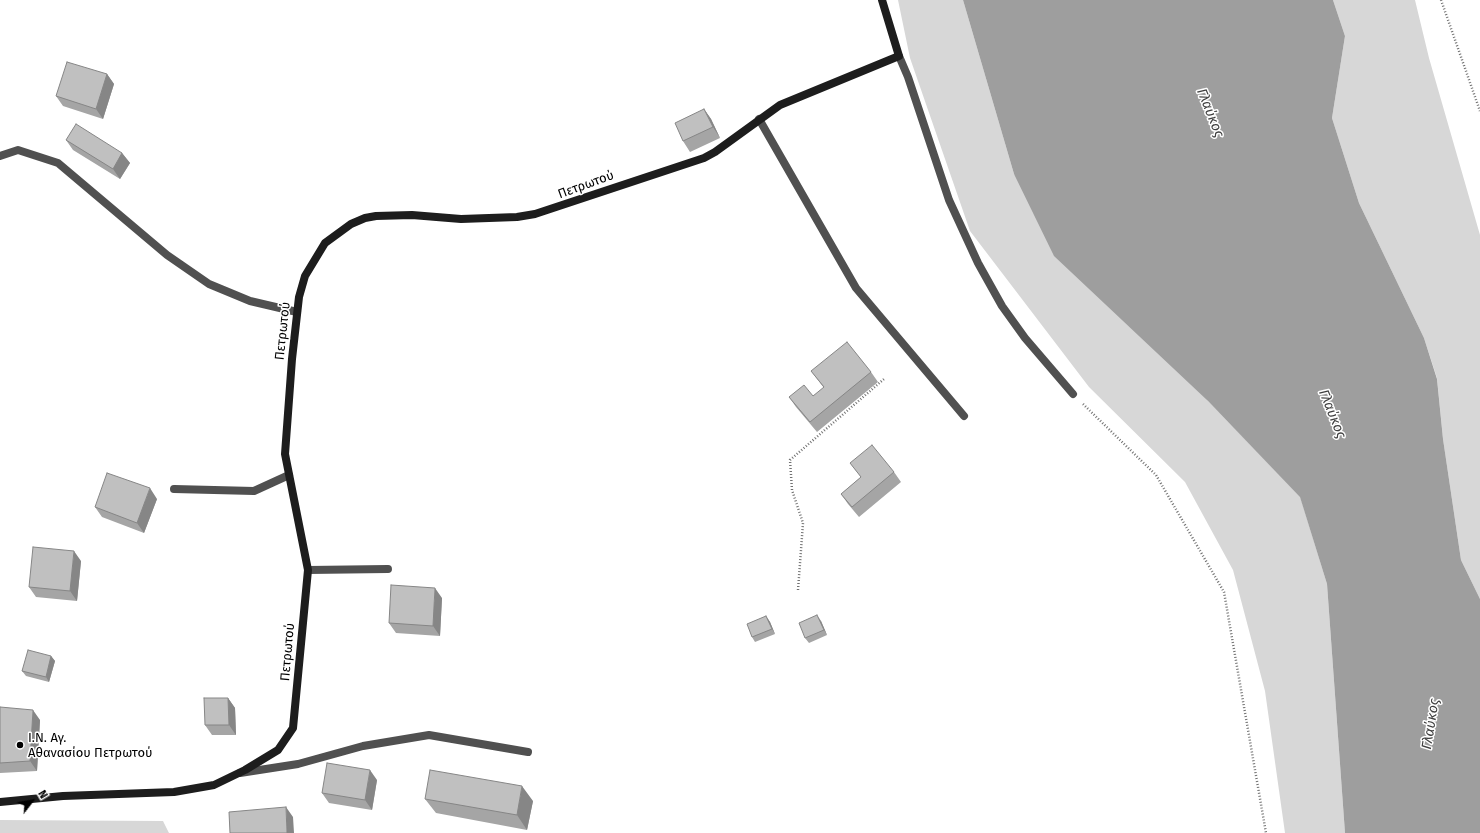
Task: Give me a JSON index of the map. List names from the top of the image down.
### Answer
{
  "streets": {
    "street": ["Πετρωτού"]
  },
  "water": ["Γλαύκος"],
  "places": ["Ι.Ν. Αγ. Αθανασίου Πετρωτού"],
  "north": "top right"
}
